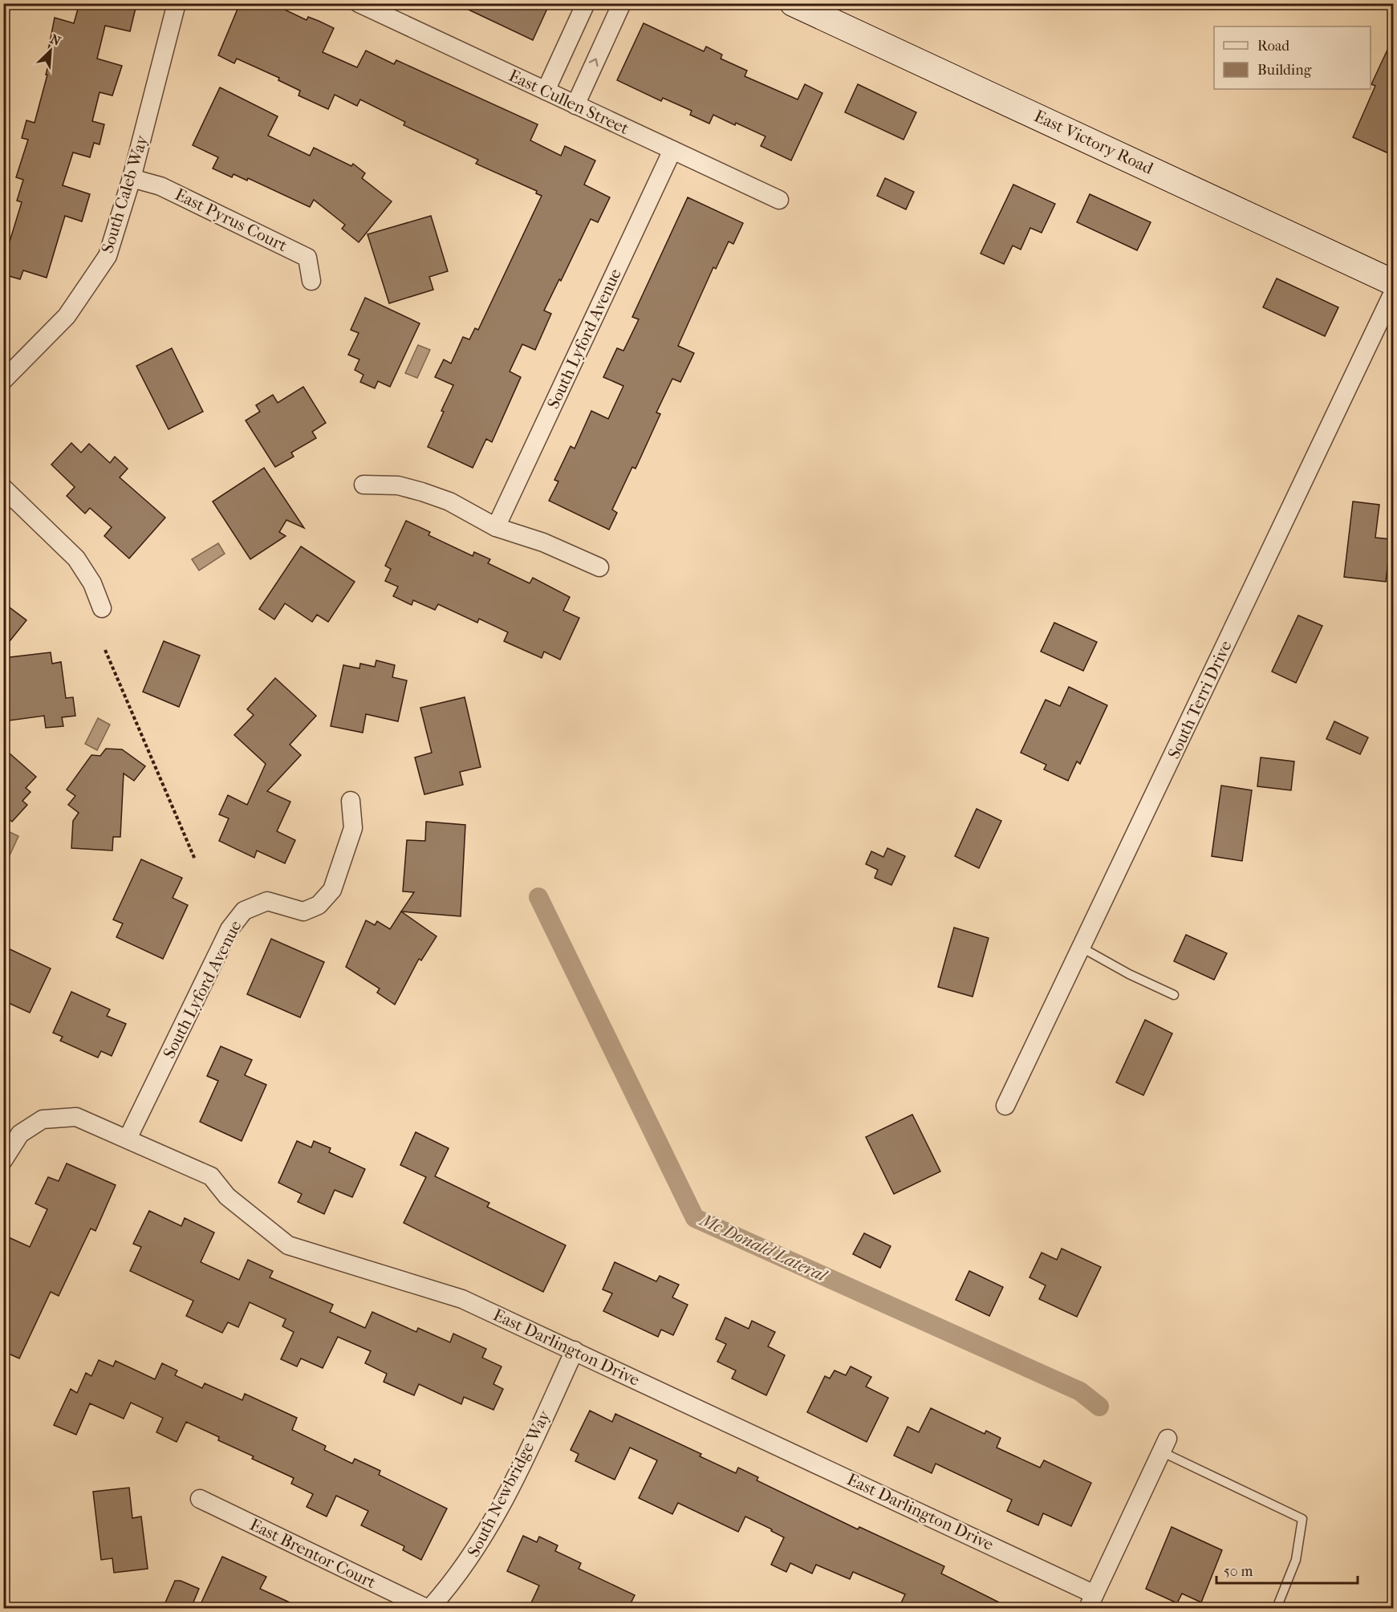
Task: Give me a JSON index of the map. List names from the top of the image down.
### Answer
{
  "streets": {
    "main road": ["East Victory Road"],
    "street": [
      "East Cullen Street",
      "South Caleb Way",
      "East Pyrus Court",
      "South Lyford Avenue",
      "South Terri Drive",
      "East Darlington Drive",
      "South Newbridge Way",
      "East Brentor Court"
    ]
  },
  "crossings": [
    ["East Cullen Street", "South Lyford Avenue"],
    ["South Caleb Way", "East Pyrus Court"],
    ["South Lyford Avenue", "East Darlington Drive"],
    ["East Darlington Drive", "South Newbridge Way"]
  ],
  "water": ["Mc Donald Lateral"],
  "legend": ["Road", "Building"],
  "scale_bar": "50 m",
  "north": "top right"
}
